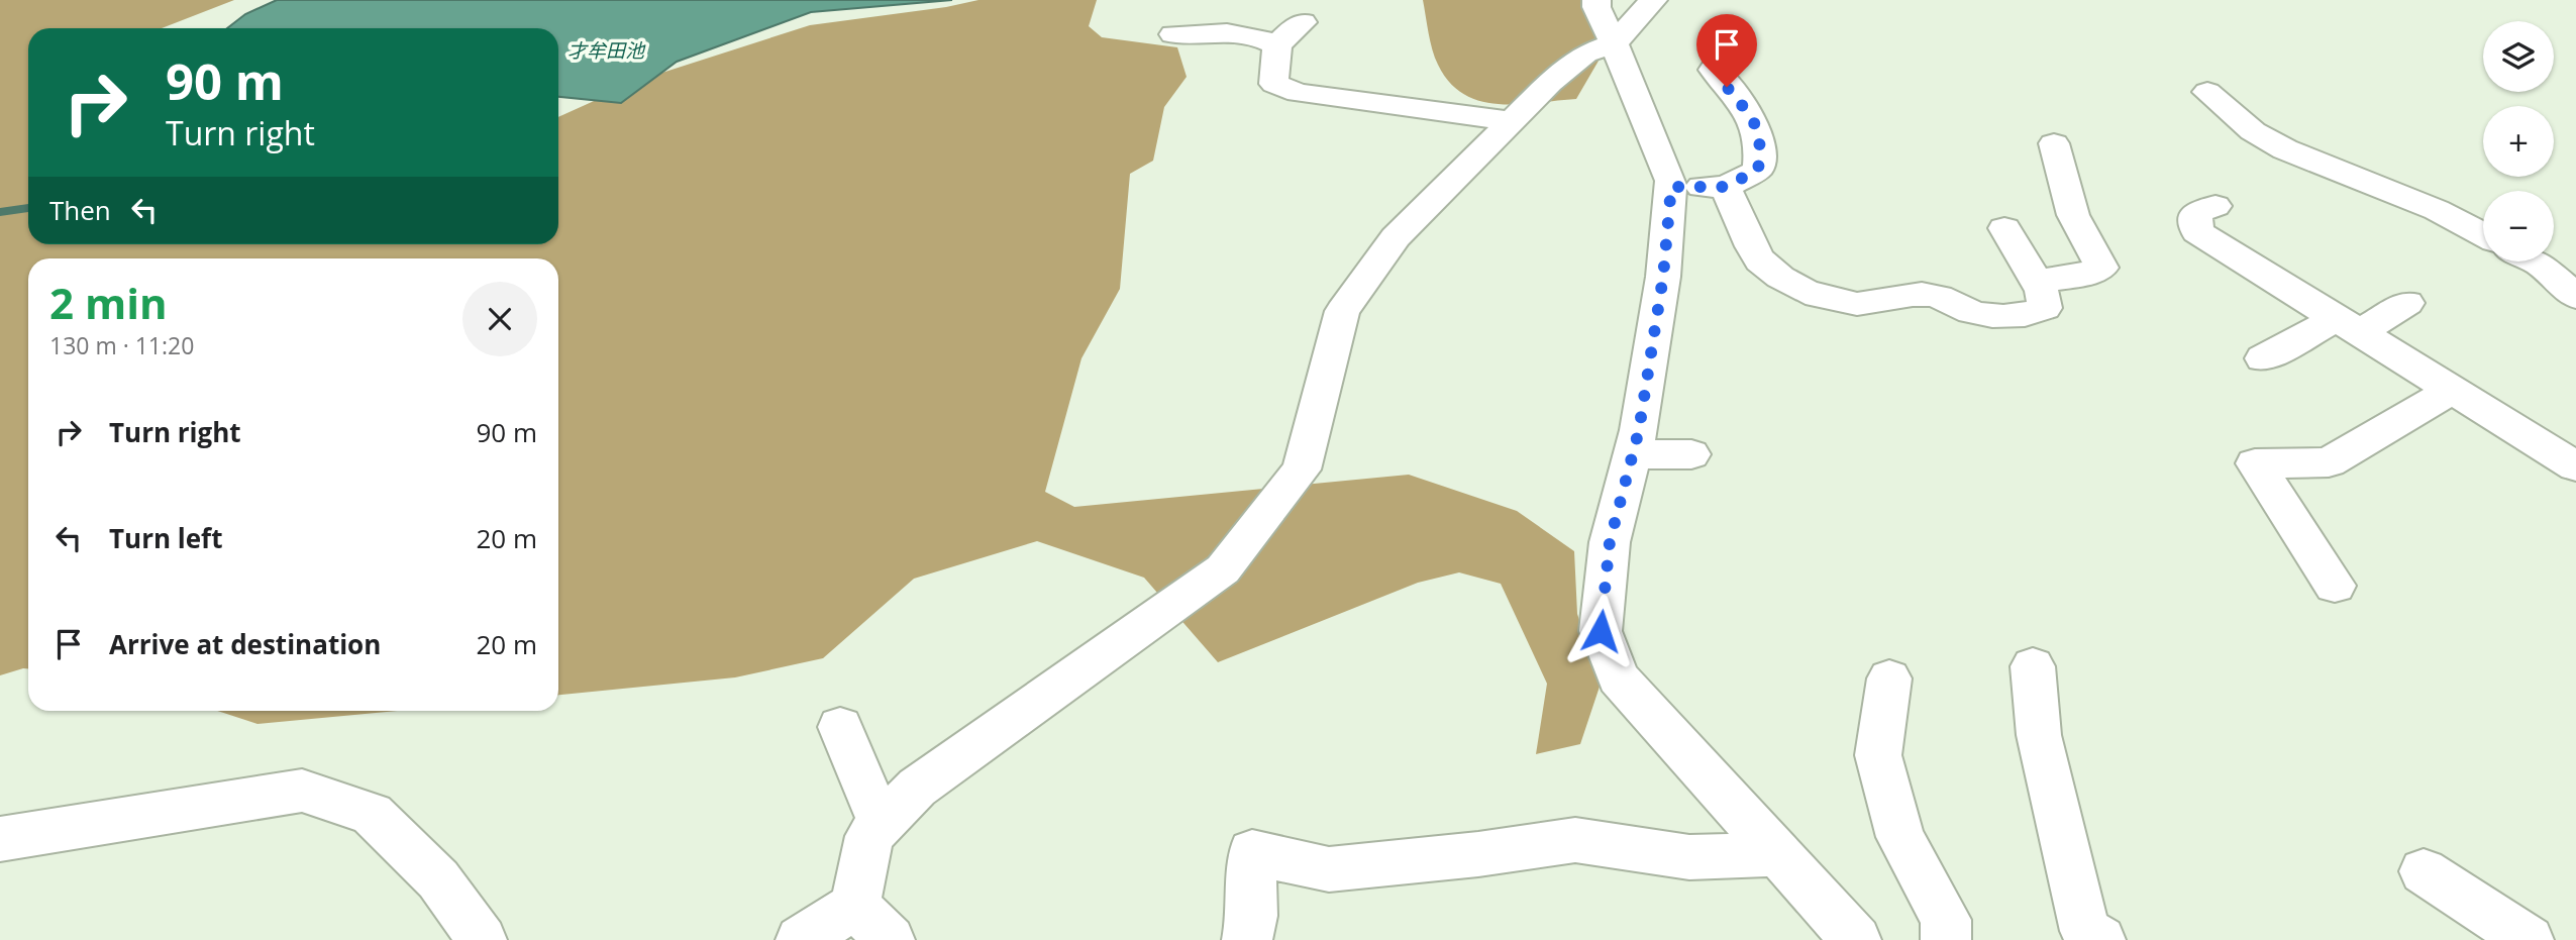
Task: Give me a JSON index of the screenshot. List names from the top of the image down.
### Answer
{
  "water": ["才牟田池"],
  "page": {
    "map_buttons": ["+", "−"],
    "turn": ["90 m", "Turn right"],
    "then": "Then",
    "heading": ["2 min", "130 m · 11:20"],
    "list": [
      {
        "name": "Turn right",
        "value": "90 m"
      },
      {
        "name": "Turn left",
        "value": "20 m"
      },
      {
        "name": "Arrive at destination",
        "value": "20 m"
      }
    ]
  }
}
